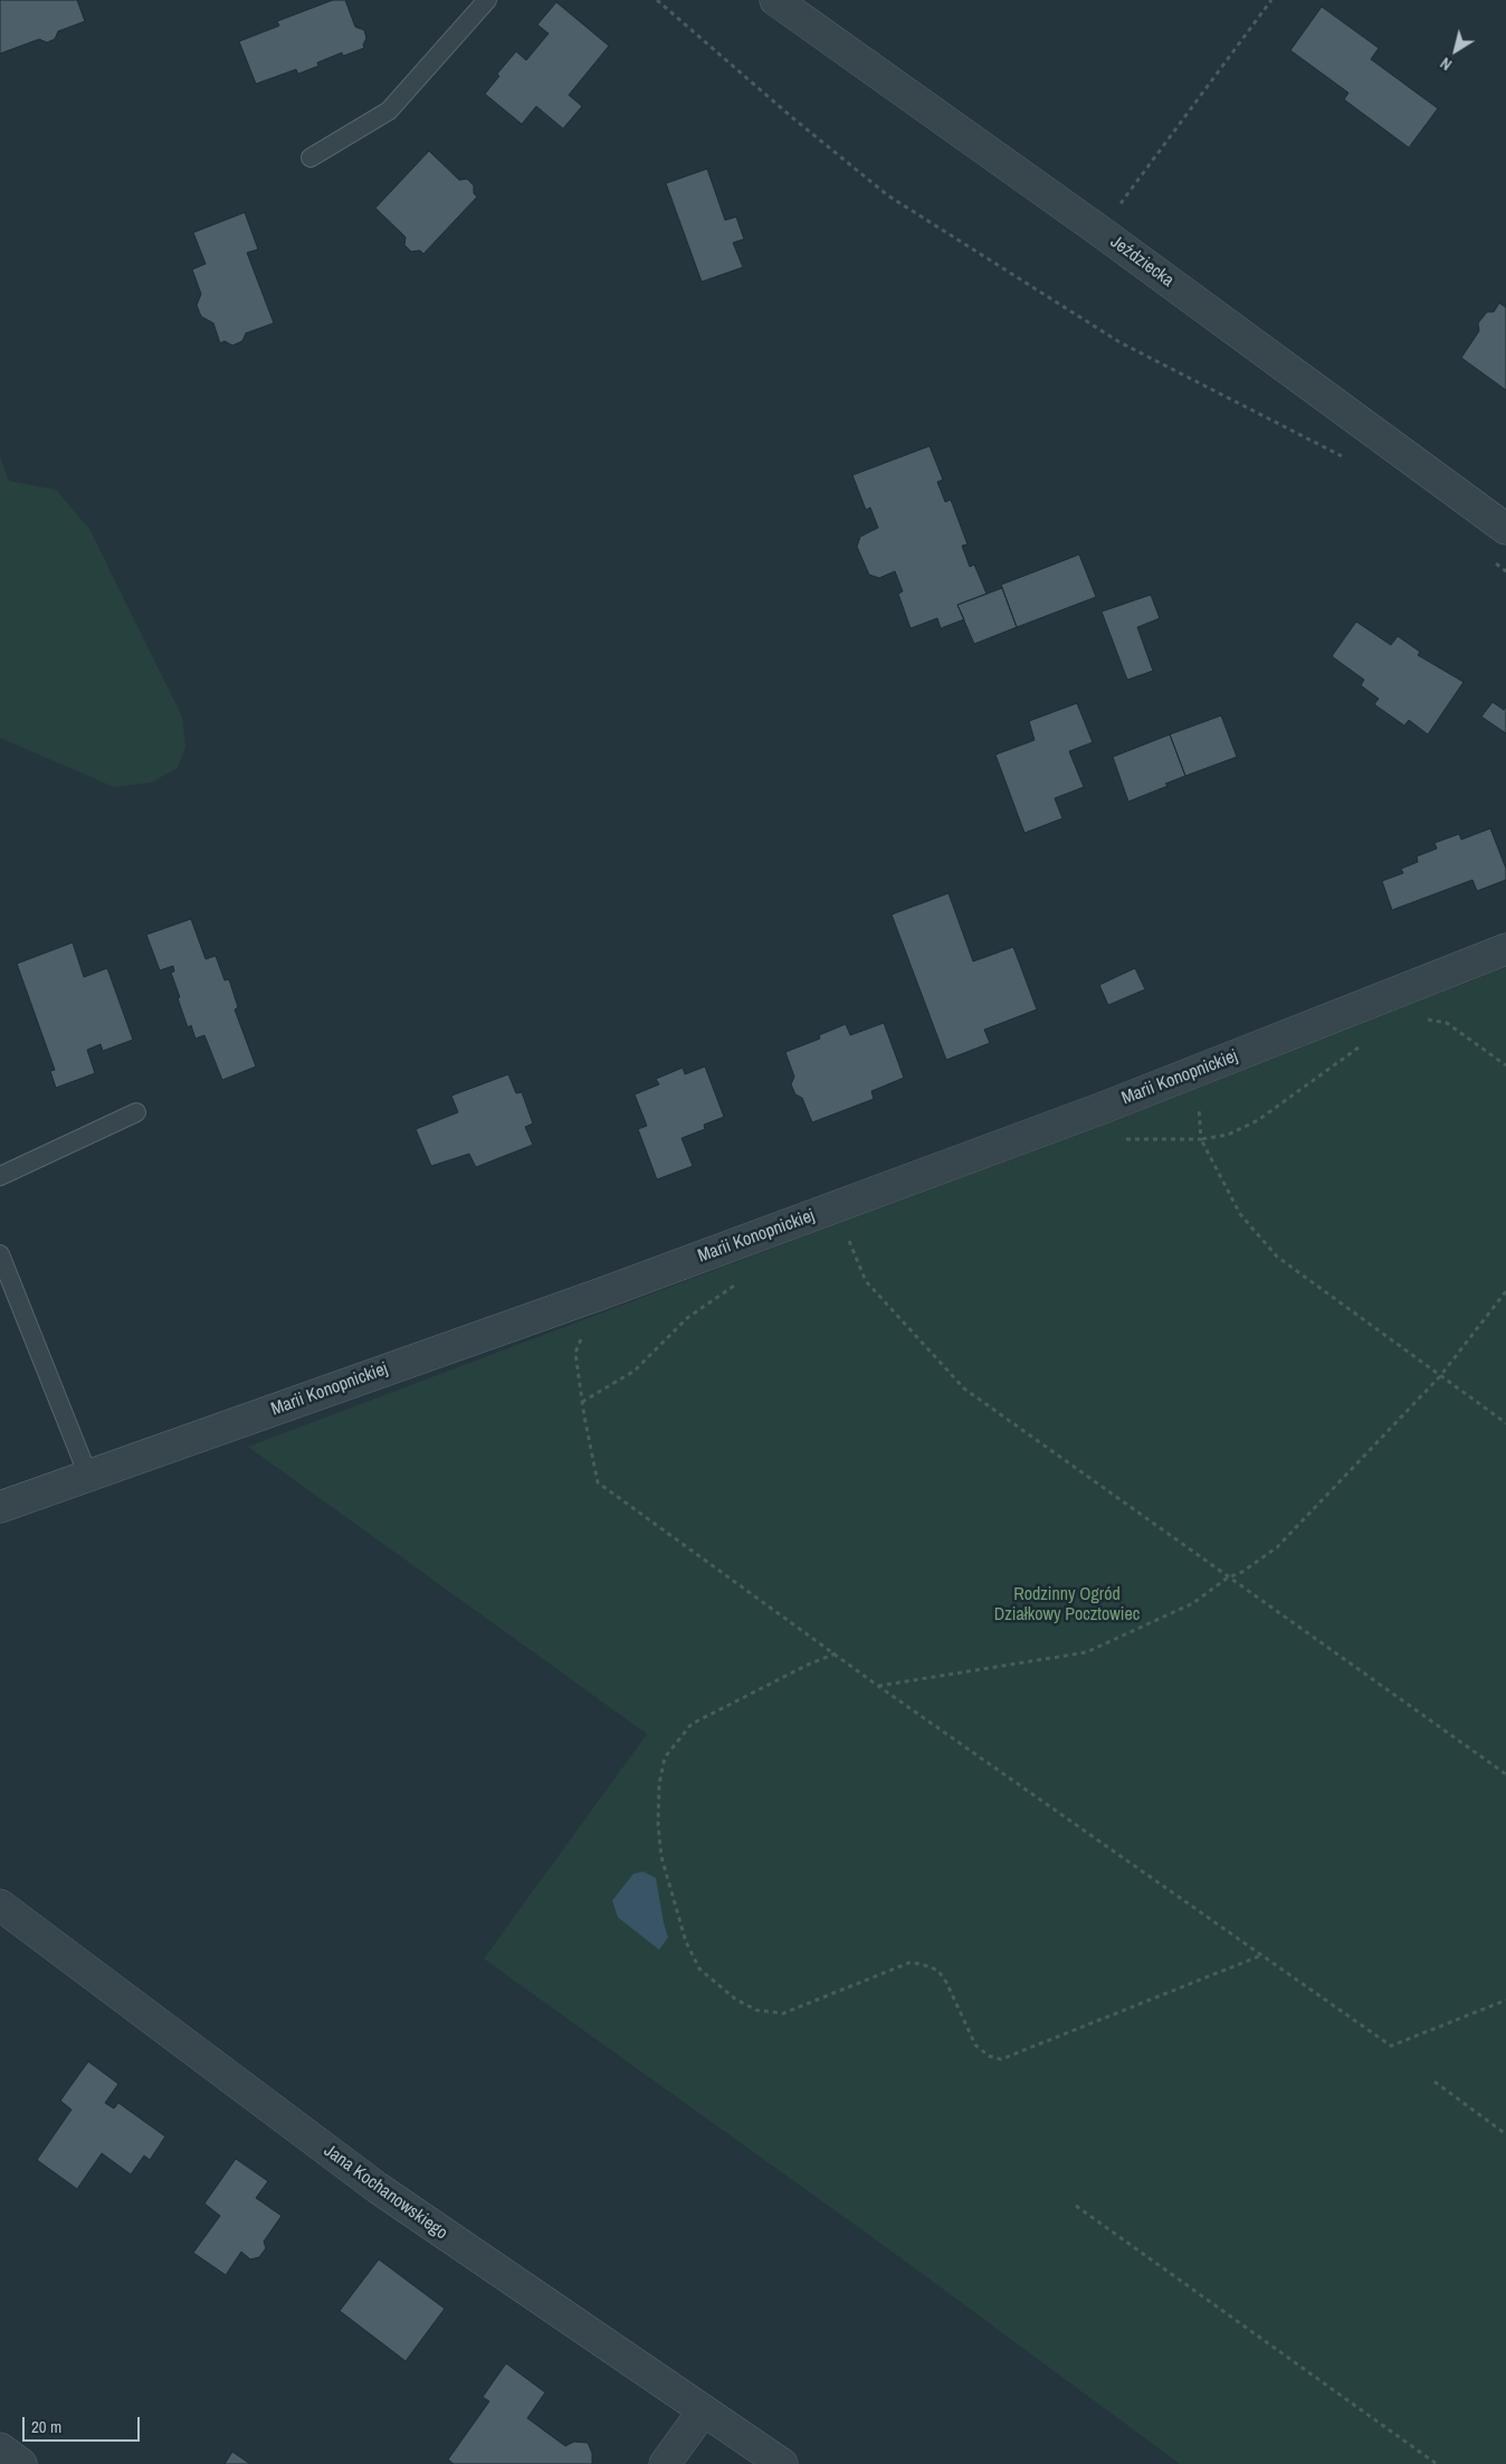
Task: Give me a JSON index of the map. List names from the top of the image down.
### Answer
{
  "streets": {
    "street": ["Jeździecka", "Marii Konopnickiej", "Jana Kochanowskiego"]
  },
  "parks": ["Rodzinny Ogród Działkowy Pocztowiec"],
  "scale_bar": "20 m",
  "north": "bottom left"
}
